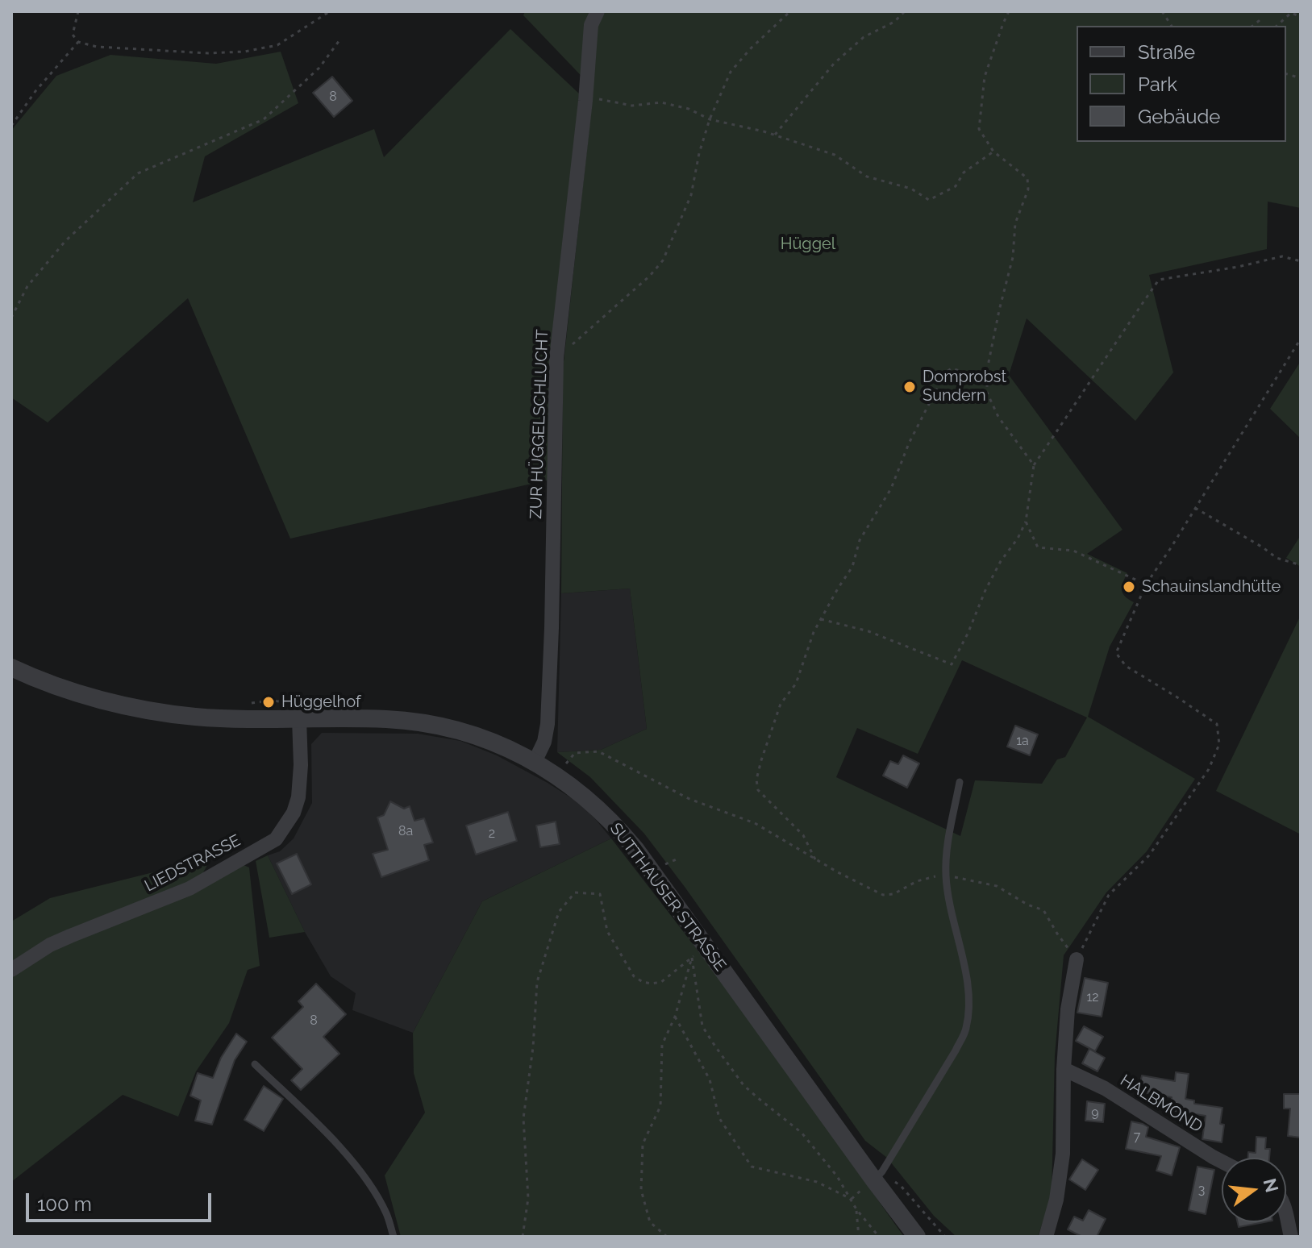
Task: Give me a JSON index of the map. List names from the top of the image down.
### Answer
{
  "streets": {
    "street": [
      "ZUR HÜGGELSCHLUCHT",
      "LIEDSTRASSE",
      "SUTTHAUSER STRASSE",
      "HALBMOND"
    ]
  },
  "crossings": [
    ["ZUR HÜGGELSCHLUCHT", "SUTTHAUSER STRASSE"],
    ["LIEDSTRASSE", "SUTTHAUSER STRASSE"]
  ],
  "parks": ["Hüggel"],
  "places": ["Domprobst Sundern", "Schauinslandhütte", "Hüggelhof"],
  "house_numbers": [
    "8",
    "1a",
    "8a",
    "2",
    "12",
    "8",
    "9",
    "7",
    "3"
  ],
  "legend": ["Straße", "Park", "Gebäude"],
  "scale_bar": "100 m",
  "north": "right"
}
